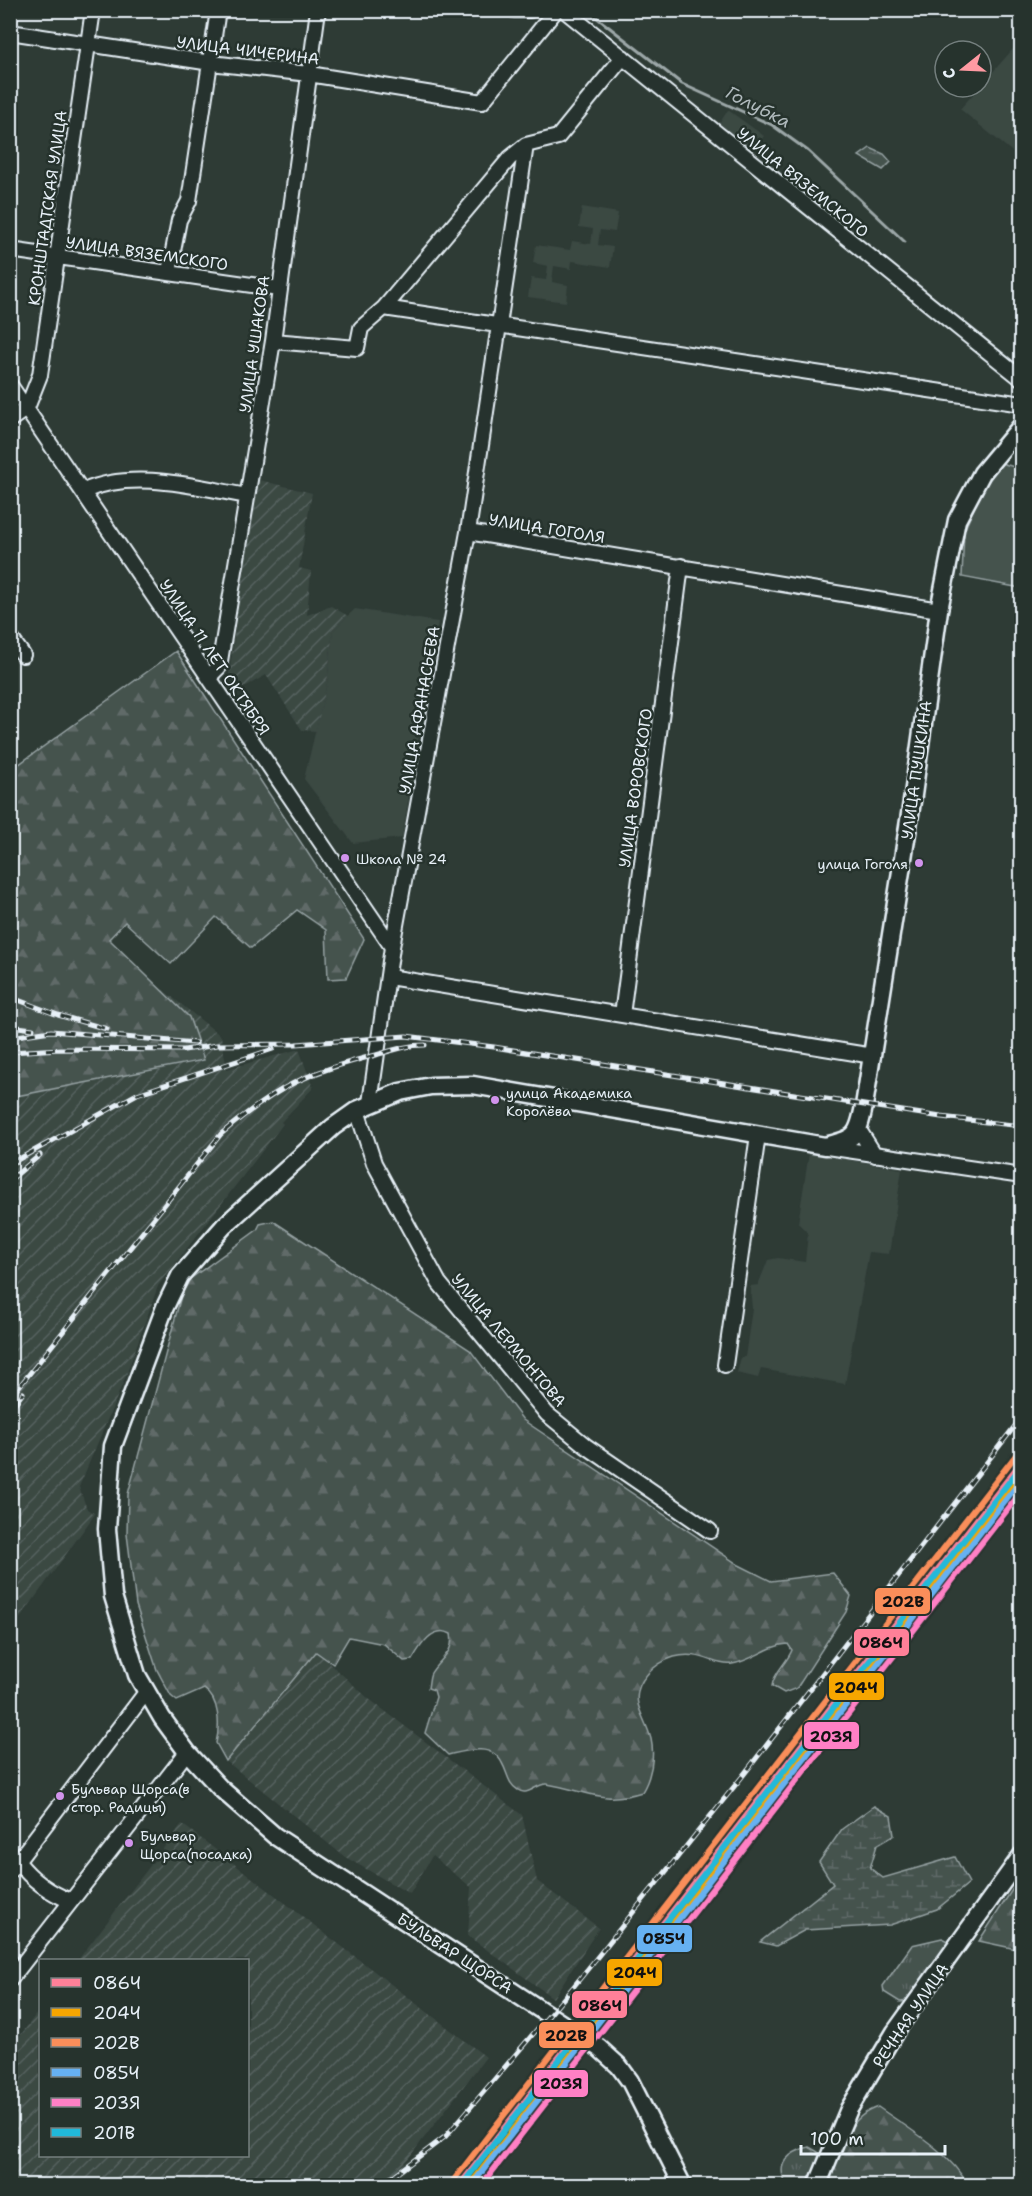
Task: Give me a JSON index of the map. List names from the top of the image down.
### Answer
{
  "streets": {
    "main road": ["УЛИЦА ПУШКИНА", "БУЛЬВАР ЩОРСА", "РЕЧНАЯ УЛИЦА"],
    "street": [
      "УЛИЦА ЧИЧЕРИНА",
      "УЛИЦА ВЯЗЕМСКОГО",
      "КРОНШТАДТСКАЯ УЛИЦА",
      "УЛИЦА УШАКОВА",
      "УЛИЦА ГОГОЛЯ",
      "УЛИЦА 11 ЛЕТ ОКТЯБРЯ",
      "УЛИЦА АФАНАСЬЕВА",
      "УЛИЦА ВОРОВСКОГО",
      "УЛИЦА ЛЕРМОНТОВА"
    ]
  },
  "crossings": [
    ["УЛИЦА ЧИЧЕРИНА", "КРОНШТАДТСКАЯ УЛИЦА"],
    ["УЛИЦА ЧИЧЕРИНА", "УЛИЦА УШАКОВА"],
    ["УЛИЦА ВЯЗЕМСКОГО", "КРОНШТАДТСКАЯ УЛИЦА"],
    ["УЛИЦА ВЯЗЕМСКОГО", "УЛИЦА УШАКОВА"],
    ["КРОНШТАДТСКАЯ УЛИЦА", "УЛИЦА 11 ЛЕТ ОКТЯБРЯ"],
    ["УЛИЦА УШАКОВА", "УЛИЦА 11 ЛЕТ ОКТЯБРЯ"],
    ["УЛИЦА ГОГОЛЯ", "УЛИЦА АФАНАСЬЕВА"],
    ["УЛИЦА ГОГОЛЯ", "УЛИЦА ПУШКИНА"],
    ["УЛИЦА ГОГОЛЯ", "УЛИЦА ВОРОВСКОГО"],
    ["УЛИЦА 11 ЛЕТ ОКТЯБРЯ", "УЛИЦА АФАНАСЬЕВА"],
    ["УЛИЦА АФАНАСЬЕВА", "УЛИЦА ЛЕРМОНТОВА"]
  ],
  "water": ["Голубка"],
  "places": [
    "Школа № 24",
    "улица Гоголя",
    "улица Академика Королёва",
    "Бульвар Щорса(в стор. Радицы)",
    "Бульвар Щорса(посадка)"
  ],
  "lines": [
    "transit line 202В",
    "transit line 086Ч",
    "transit line 204Ч",
    "transit line 201В",
    "transit line 085Ч",
    "transit line 203Я"
  ],
  "legend": [
    "086Ч",
    "204Ч",
    "202В",
    "085Ч",
    "203Я",
    "201В"
  ],
  "scale_bar": "100 m",
  "north": "left"
}
